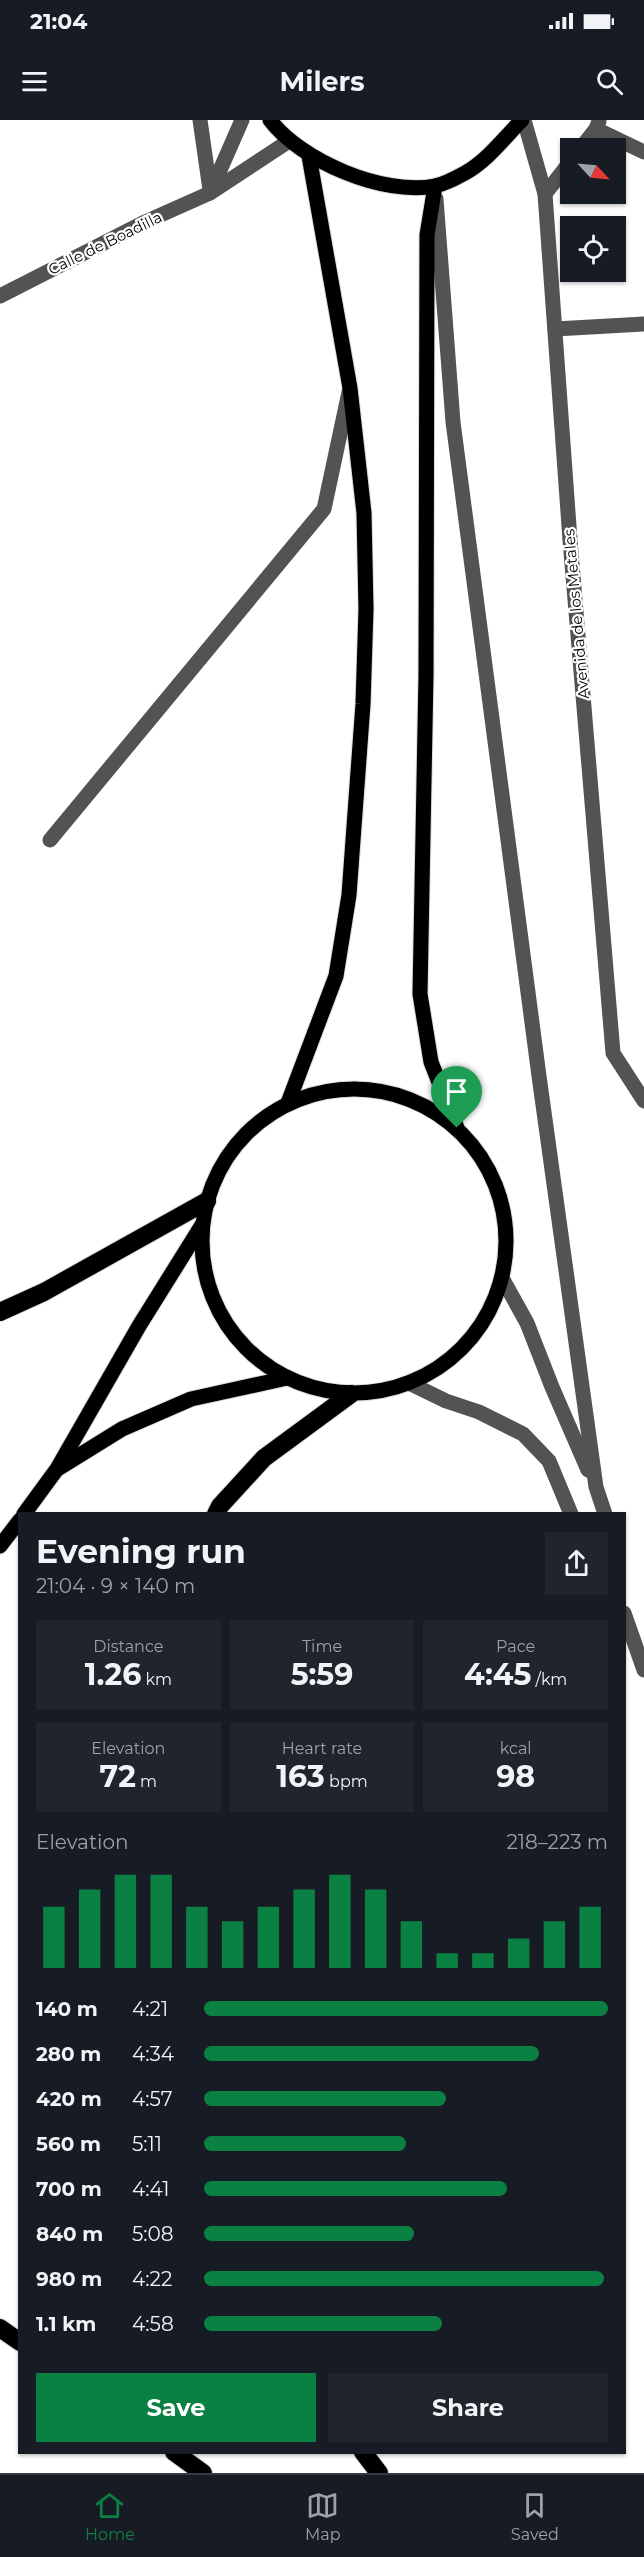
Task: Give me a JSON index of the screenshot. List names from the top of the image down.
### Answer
{
  "streets": {
    "street": ["Calle de Boadilla", "Avenida de los Metales"]
  },
  "north": "bottom right",
  "page": {
    "status": "21:04",
    "header": "Milers",
    "heading": ["Evening run", "21:04 · 9 × 140 m"],
    "stats": [
      ["Distance", "1.26 km"],
      ["Time", "5:59"],
      ["Pace", "4:45 /km"],
      ["Elevation", "72 m"],
      ["Heart rate", "163 bpm"],
      ["kcal", "98"]
    ],
    "chart": ["Elevation", "218–223 m"],
    "list": [
      {
        "name": "140 m",
        "note": "4:21"
      },
      {
        "name": "280 m",
        "note": "4:34"
      },
      {
        "name": "420 m",
        "note": "4:57"
      },
      {
        "name": "560 m",
        "note": "5:11"
      },
      {
        "name": "700 m",
        "note": "4:41"
      },
      {
        "name": "840 m",
        "note": "5:08"
      },
      {
        "name": "980 m",
        "note": "4:22"
      },
      {
        "name": "1.1 km",
        "note": "4:58"
      }
    ],
    "buttons": ["Save", "Share"],
    "tabs": ["Home", "Map", "Saved"]
  }
}
